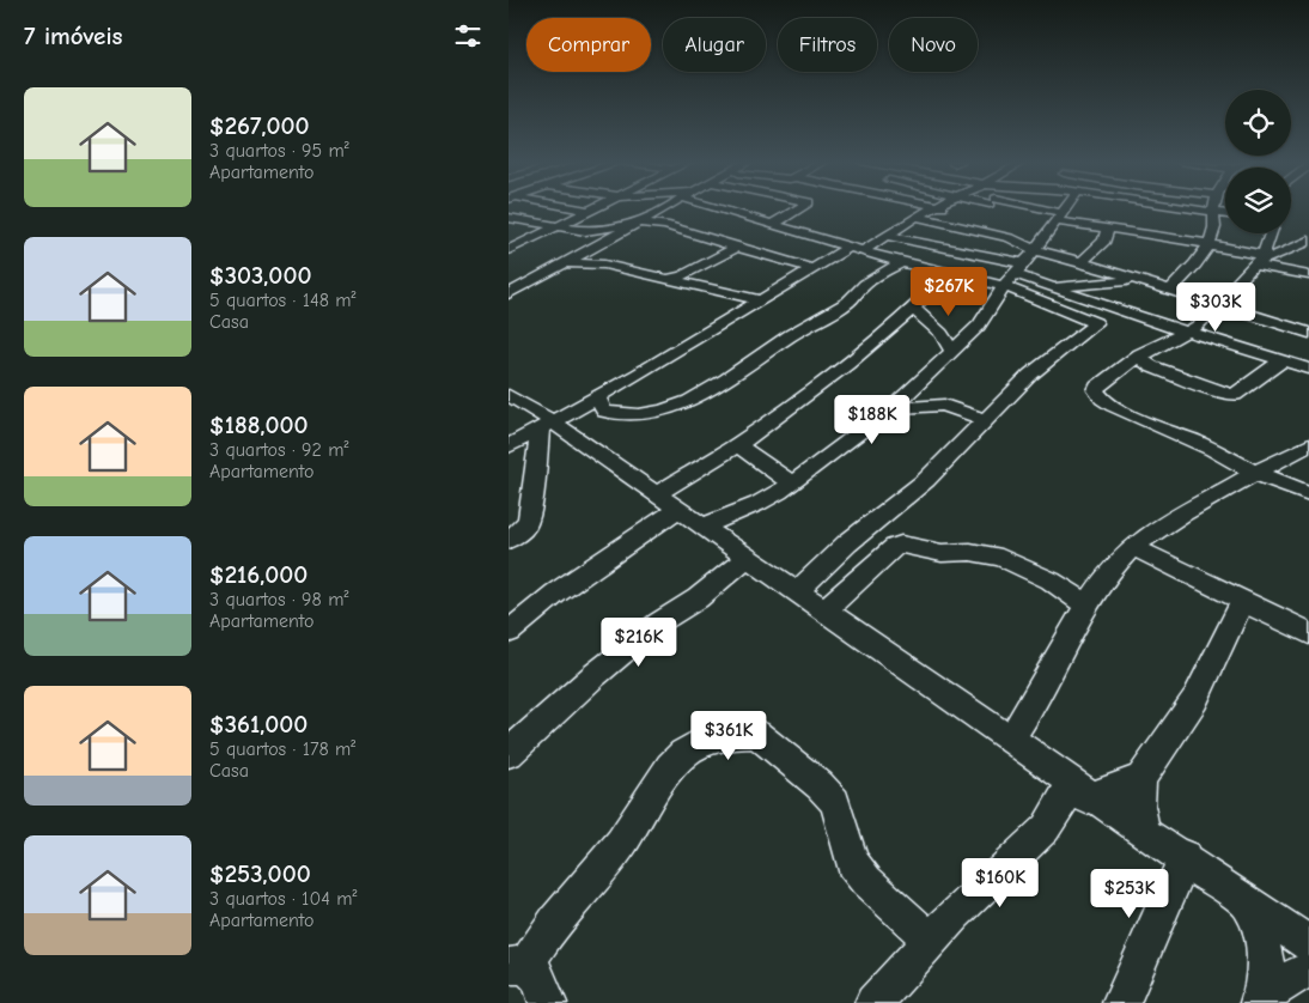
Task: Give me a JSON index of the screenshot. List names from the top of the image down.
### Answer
{
  "page": {
    "heading": "7 imóveis",
    "chip": [
      "Comprar",
      "Alugar",
      "Filtros",
      "Novo"
    ],
    "list": [
      {
        "name": "$267,000",
        "note": "3 quartos · 95 m² · Apartamento"
      },
      {
        "name": "$303,000",
        "note": "5 quartos · 148 m² · Casa"
      },
      {
        "name": "$188,000",
        "note": "3 quartos · 92 m² · Apartamento"
      },
      {
        "name": "$216,000",
        "note": "3 quartos · 98 m² · Apartamento"
      },
      {
        "name": "$361,000",
        "note": "5 quartos · 178 m² · Casa"
      },
      {
        "name": "$253,000",
        "note": "3 quartos · 104 m² · Apartamento"
      }
    ],
    "price": [
      "$267K",
      "$303K",
      "$188K",
      "$216K",
      "$361K",
      "$160K",
      "$253K"
    ]
  }
}
